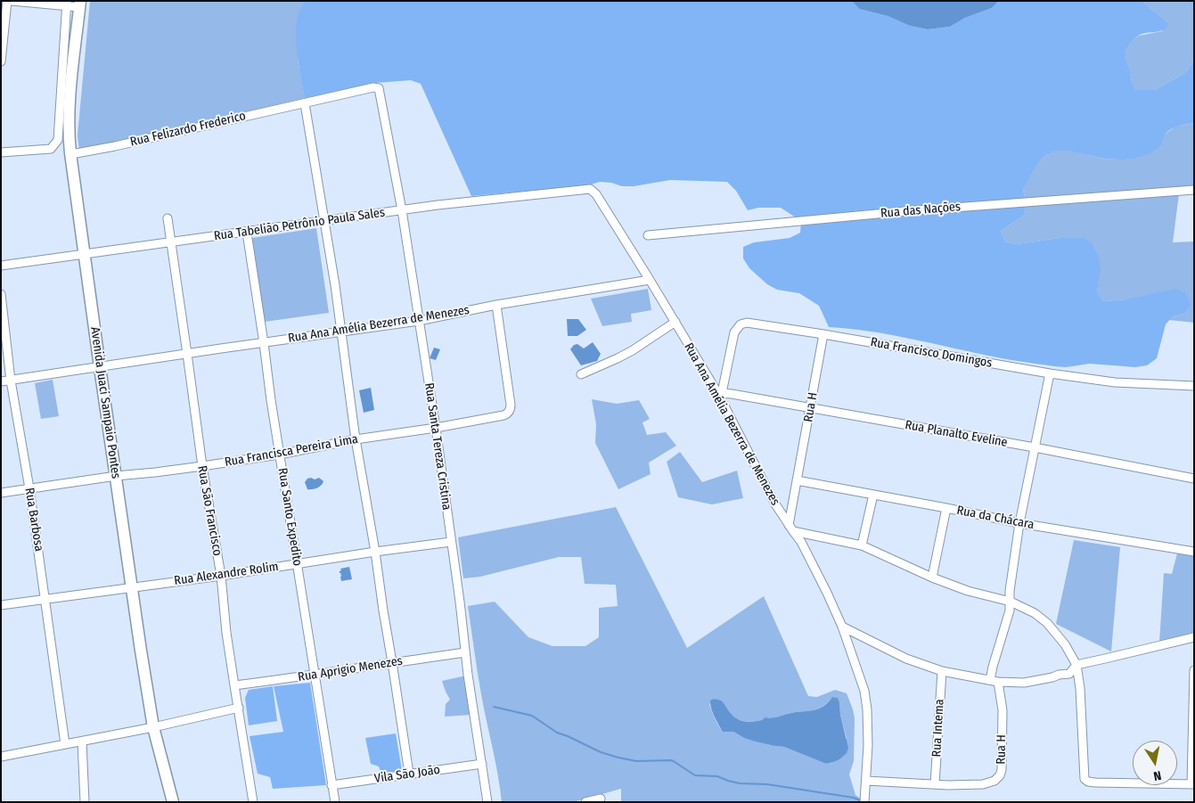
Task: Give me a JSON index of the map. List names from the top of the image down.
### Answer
{
  "streets": {
    "main road": ["Avenida Juaci Sampaio Pontes"],
    "street": [
      "Rua Felizardo Frederico",
      "Rua das Nações",
      "Rua Tabelião Petrônio Paula Sales",
      "Rua Ana Amélia Bezerra de Menezes",
      "Rua Francisco Domingos",
      "Rua H",
      "Rua Planalto Eveline",
      "Rua Santa Tereza Cristina",
      "Rua Francisca Pereira Lima",
      "Rua São Francisco",
      "Rua Santo Expedito",
      "Rua da Chácara",
      "Rua Barbosa",
      "Rua Alexandre Rolim",
      "Rua Aprigio Menezes",
      "Rua Intema",
      "Vila São João"
    ]
  },
  "crossings": [
    ["Rua Felizardo Frederico", "Avenida Juaci Sampaio Pontes"],
    ["Rua Felizardo Frederico", "Rua Santa Tereza Cristina"],
    ["Rua Tabelião Petrônio Paula Sales", "Rua Ana Amélia Bezerra de Menezes"],
    ["Rua Tabelião Petrônio Paula Sales", "Avenida Juaci Sampaio Pontes"],
    ["Rua Tabelião Petrônio Paula Sales", "Rua Santa Tereza Cristina"],
    ["Rua Tabelião Petrônio Paula Sales", "Rua São Francisco"],
    ["Rua Tabelião Petrônio Paula Sales", "Rua Santo Expedito"],
    ["Rua Ana Amélia Bezerra de Menezes", "Rua Francisco Domingos"],
    ["Rua Ana Amélia Bezerra de Menezes", "Avenida Juaci Sampaio Pontes"],
    ["Rua Ana Amélia Bezerra de Menezes", "Rua H"],
    ["Rua Ana Amélia Bezerra de Menezes", "Rua Planalto Eveline"],
    ["Rua Ana Amélia Bezerra de Menezes", "Rua Santa Tereza Cristina"],
    ["Rua Ana Amélia Bezerra de Menezes", "Rua Francisca Pereira Lima"],
    ["Rua Ana Amélia Bezerra de Menezes", "Rua São Francisco"],
    ["Rua Ana Amélia Bezerra de Menezes", "Rua Santo Expedito"],
    ["Rua Ana Amélia Bezerra de Menezes", "Rua Barbosa"],
    ["Rua Francisco Domingos", "Rua H"],
    ["Rua Francisco Domingos", "Rua Planalto Eveline"],
    ["Avenida Juaci Sampaio Pontes", "Rua Francisca Pereira Lima"],
    ["Avenida Juaci Sampaio Pontes", "Rua Alexandre Rolim"],
    ["Rua H", "Rua Planalto Eveline"],
    ["Rua H", "Rua da Chácara"],
    ["Rua H", "Rua Intema"],
    ["Rua Santa Tereza Cristina", "Rua Francisca Pereira Lima"],
    ["Rua Santa Tereza Cristina", "Rua Alexandre Rolim"],
    ["Rua Santa Tereza Cristina", "Rua Aprigio Menezes"],
    ["Rua Santa Tereza Cristina", "Vila São João"],
    ["Rua Francisca Pereira Lima", "Rua São Francisco"],
    ["Rua Francisca Pereira Lima", "Rua Santo Expedito"],
    ["Rua Francisca Pereira Lima", "Rua Barbosa"],
    ["Rua São Francisco", "Rua Alexandre Rolim"],
    ["Rua São Francisco", "Rua Aprigio Menezes"],
    ["Rua Santo Expedito", "Rua Alexandre Rolim"],
    ["Rua Santo Expedito", "Rua Aprigio Menezes"],
    ["Rua Santo Expedito", "Vila São João"],
    ["Rua Barbosa", "Rua Alexandre Rolim"]
  ],
  "north": "bottom"
}
